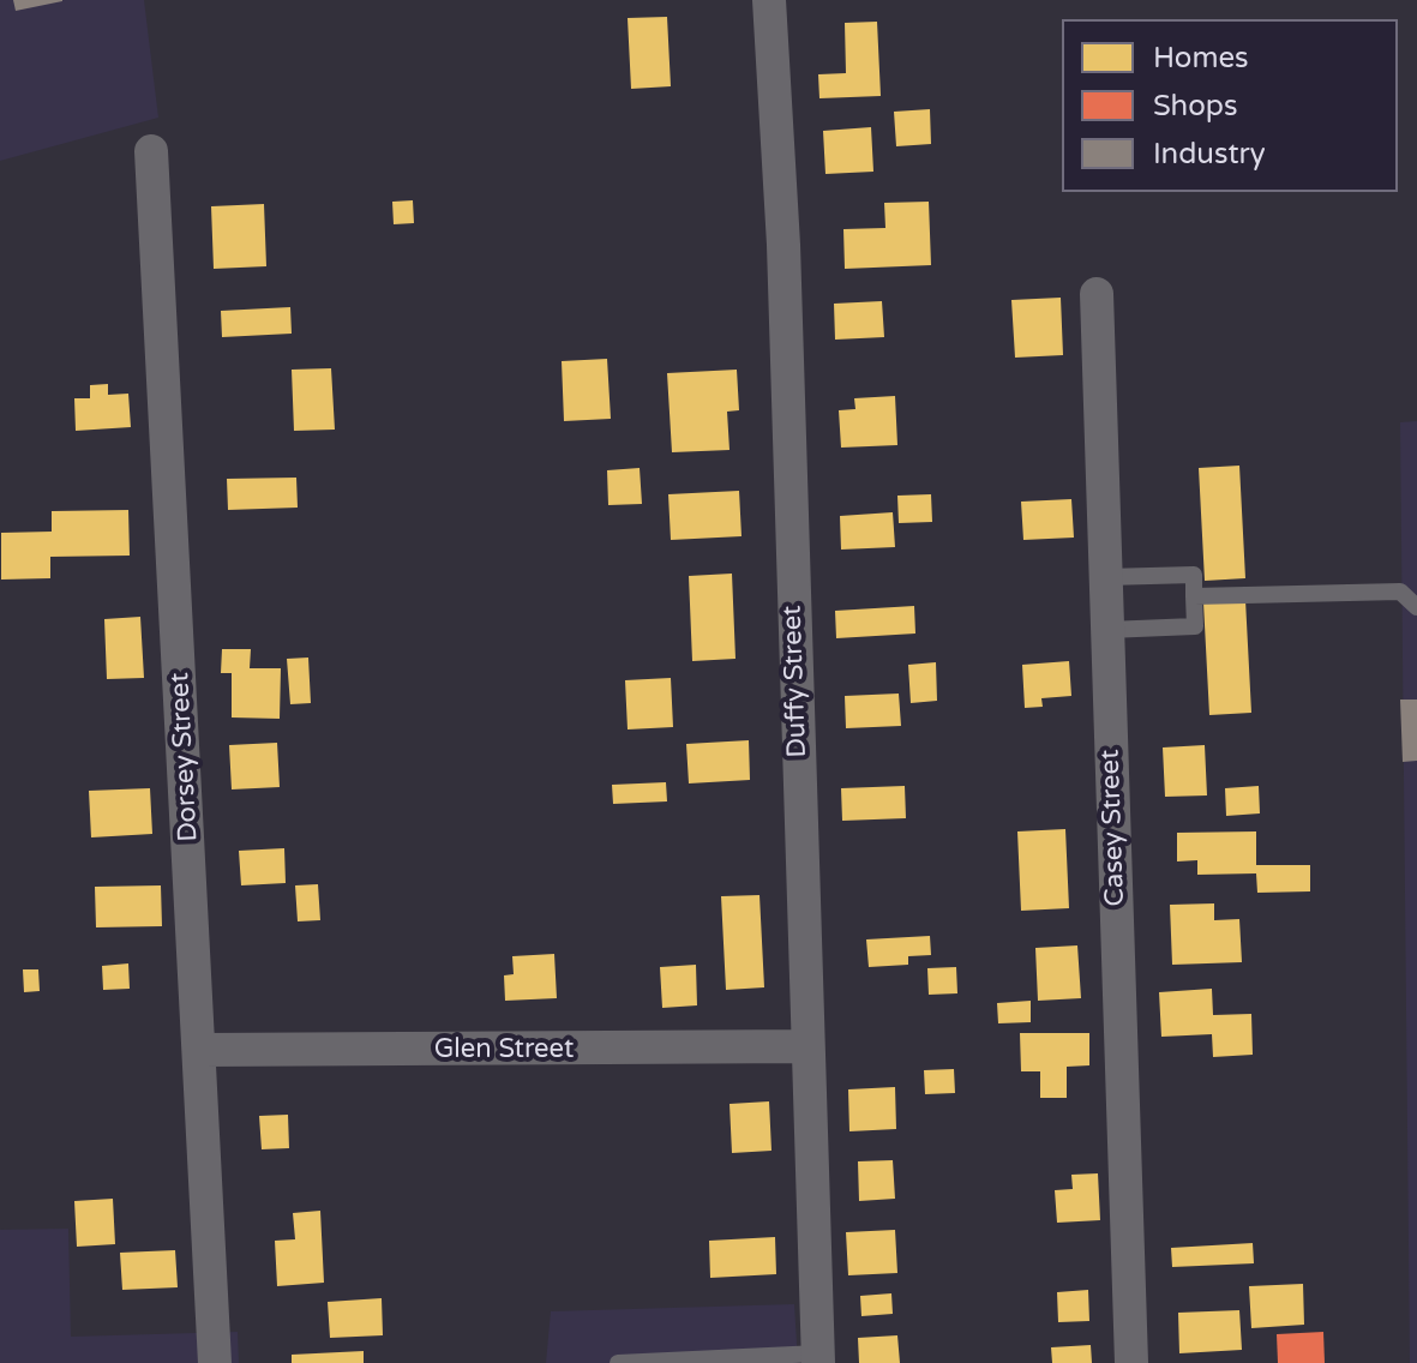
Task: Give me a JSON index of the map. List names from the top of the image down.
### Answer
{
  "streets": {
    "street": [
      "Duffy Street",
      "Dorsey Street",
      "Casey Street",
      "Glen Street"
    ]
  },
  "crossings": [
    ["Duffy Street", "Glen Street"],
    ["Dorsey Street", "Glen Street"]
  ],
  "legend": ["Homes", "Shops", "Industry"]
}
